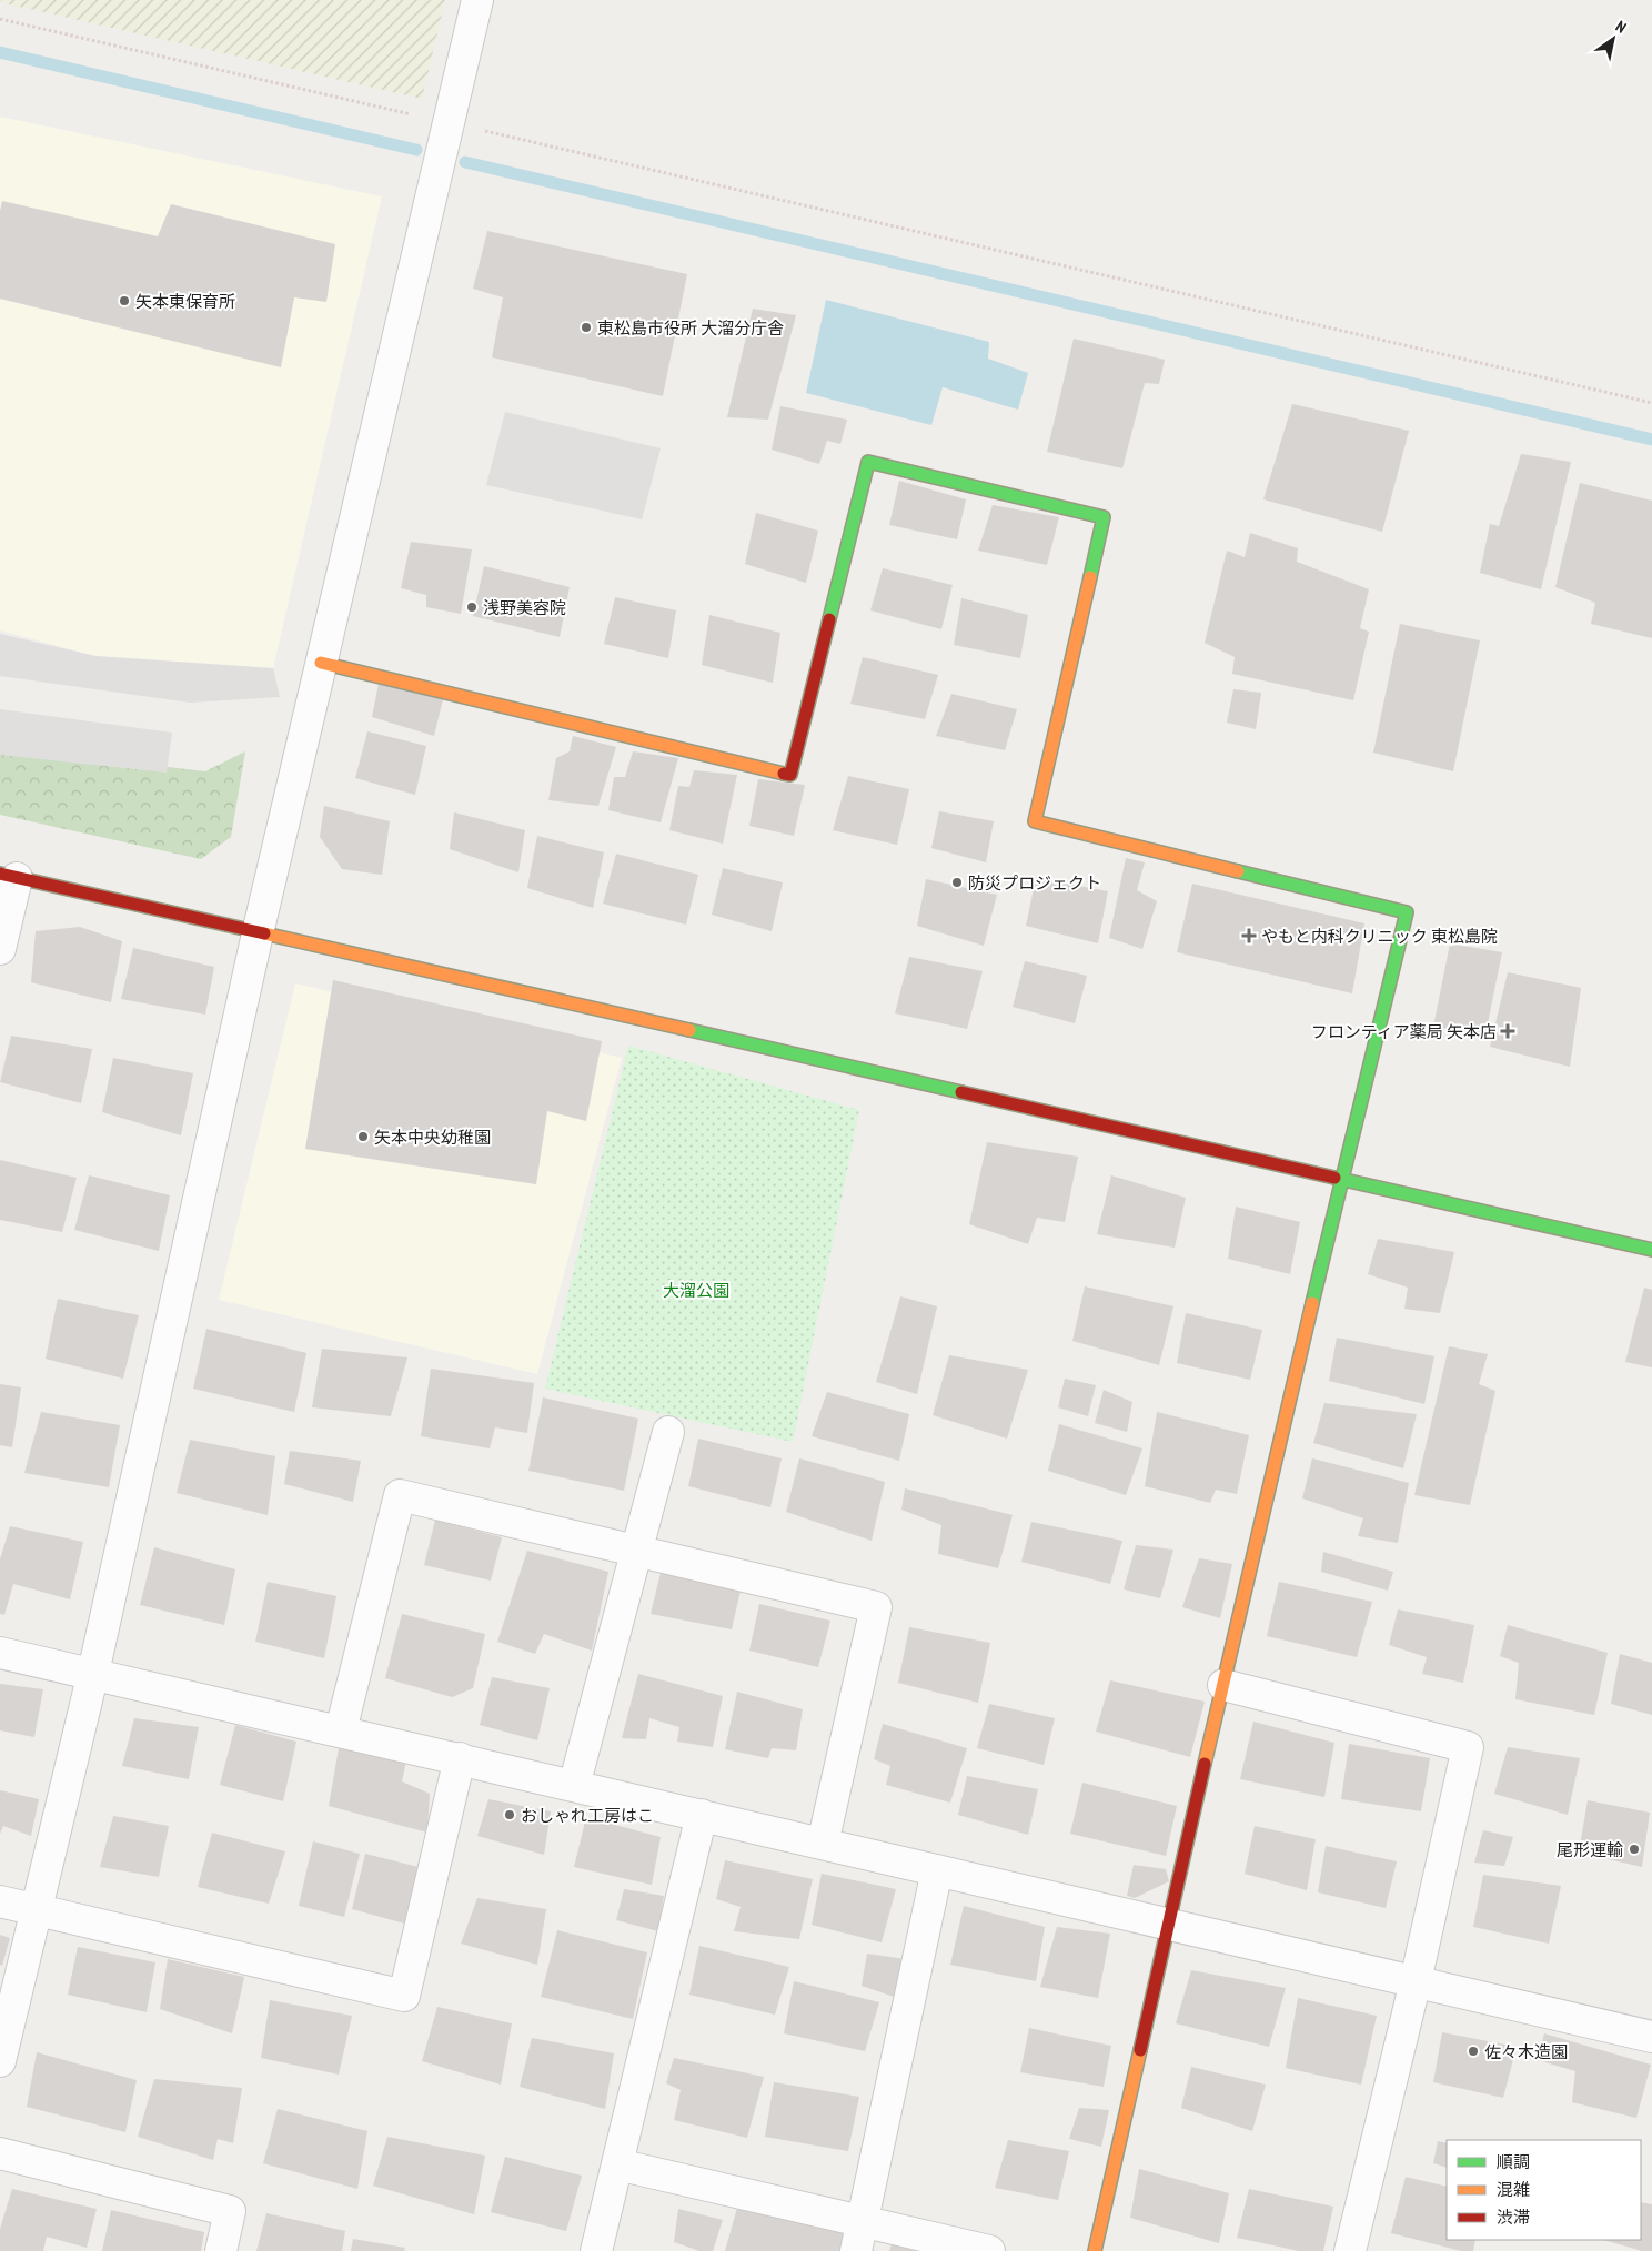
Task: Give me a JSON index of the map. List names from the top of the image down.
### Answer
{
  "parks": ["大溜公園"],
  "places": {
    "other": [
      "矢本東保育所",
      "東松島市役所 大溜分庁舎",
      "浅野美容院",
      "防災プロジェクト",
      "矢本中央幼稚園",
      "おしゃれ工房はこ",
      "尾形運輸",
      "佐々木造園"
    ],
    "health": ["やもと内科クリニック 東松島院", "フロンティア薬局 矢本店"]
  },
  "legend": ["順調", "混雑", "渋滞"],
  "north": "top right"
}
